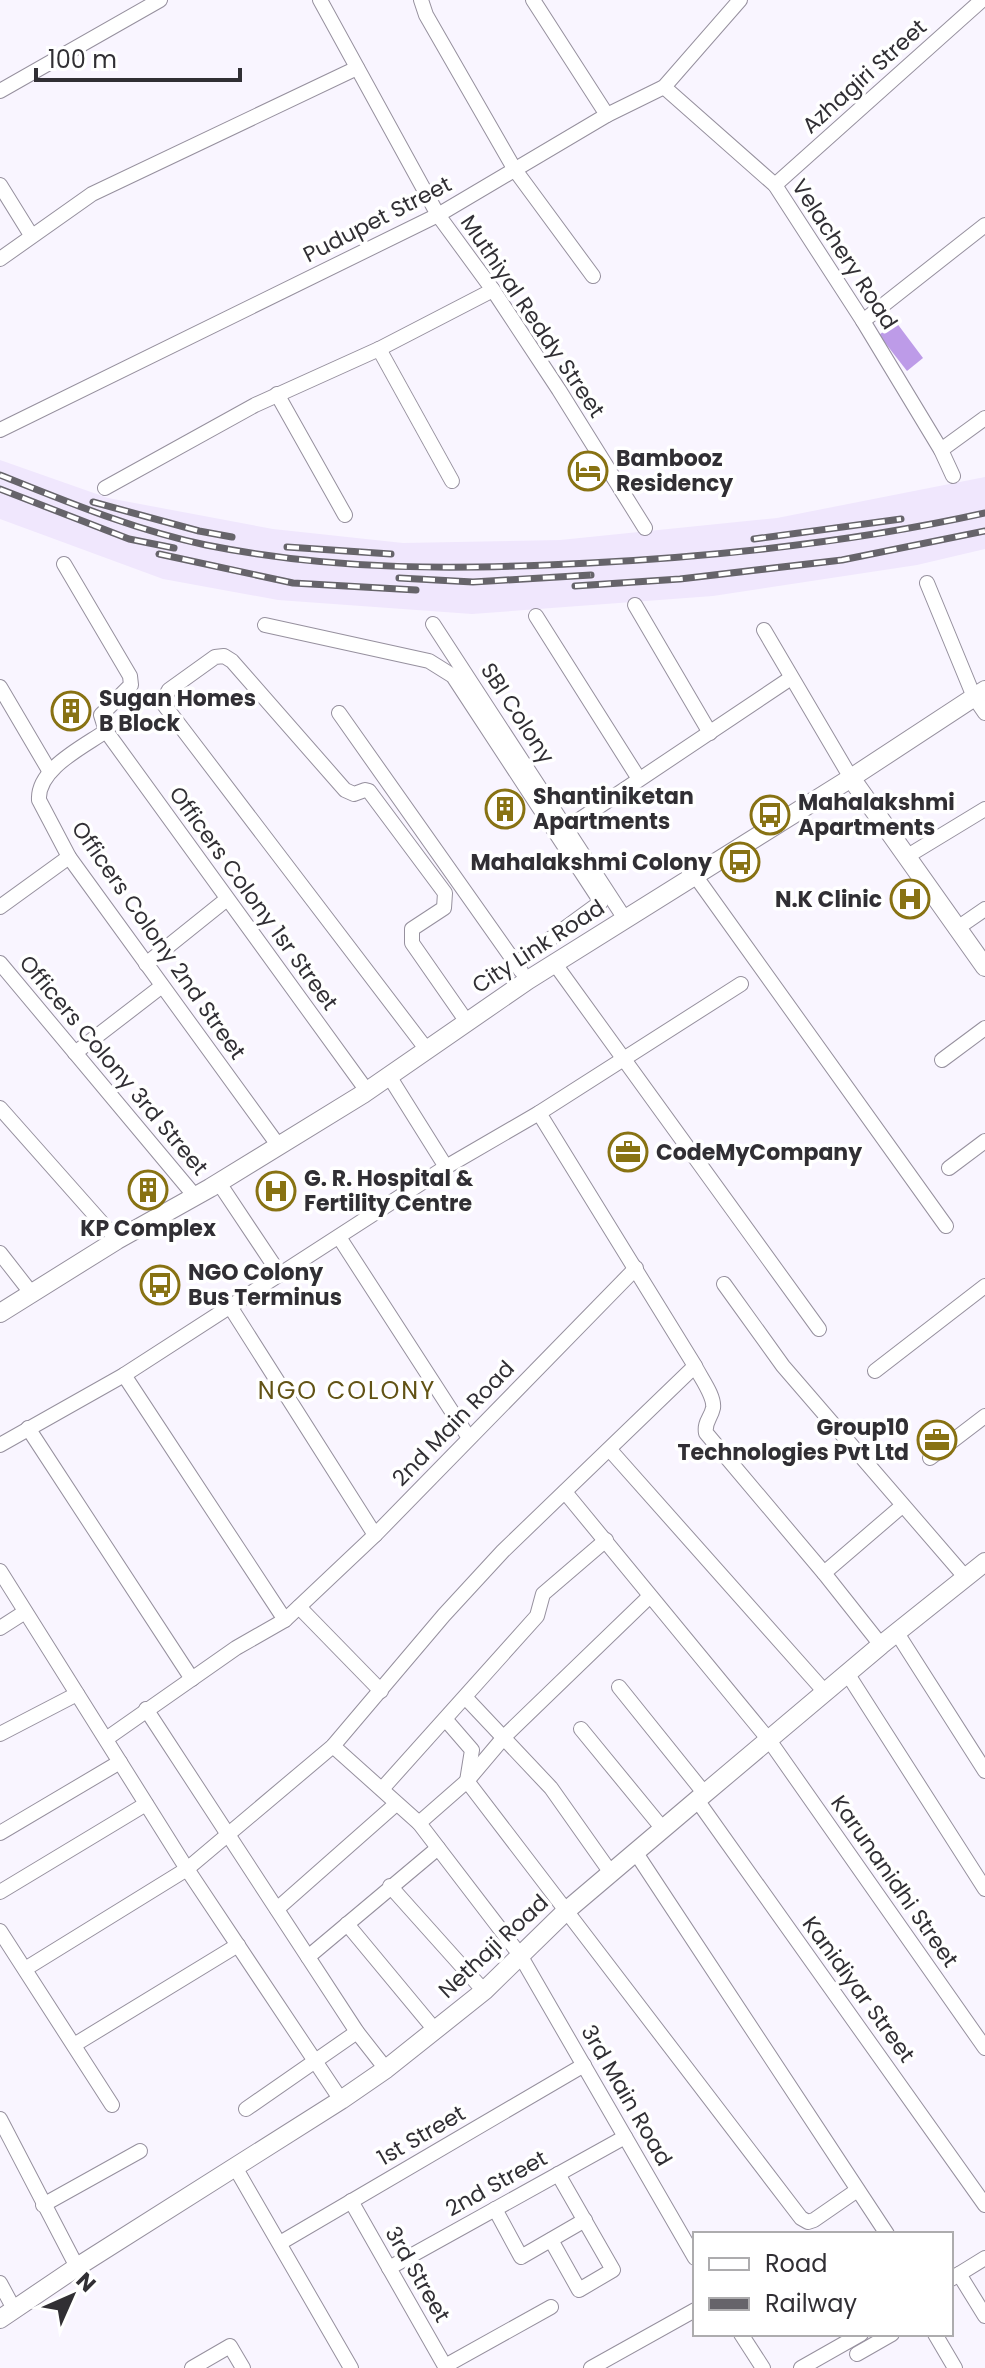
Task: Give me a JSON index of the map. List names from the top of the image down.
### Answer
{
  "streets": {
    "street": [
      "Azhagiri Street",
      "Pudupet Street",
      "Velachery Road",
      "Muthiyal Reddy Street",
      "SBI Colony",
      "Officers Colony 1sr Street",
      "Officers Colony 2nd Street",
      "City Link Road",
      "Officers Colony 3rd Street",
      "2nd Main Road",
      "Karunanidhi Street",
      "Nethaji Road",
      "Kanidiyar Street",
      "3rd Main Road",
      "1st Street",
      "2nd Street",
      "3rd Street"
    ]
  },
  "crossings": [
    ["Azhagiri Street", "Velachery Road"],
    ["Pudupet Street", "Velachery Road"],
    ["Pudupet Street", "Muthiyal Reddy Street"],
    ["SBI Colony", "City Link Road"],
    ["Officers Colony 1sr Street", "City Link Road"],
    ["Officers Colony 2nd Street", "City Link Road"],
    ["City Link Road", "Officers Colony 3rd Street"],
    ["Karunanidhi Street", "Nethaji Road"],
    ["Nethaji Road", "Kanidiyar Street"],
    ["Nethaji Road", "3rd Main Road"],
    ["3rd Main Road", "1st Street"],
    ["3rd Main Road", "2nd Street"],
    ["1st Street", "3rd Street"],
    ["2nd Street", "3rd Street"]
  ],
  "districts": ["NGO COLONY"],
  "places": {
    "hotel": ["Bambooz Residency"],
    "building": ["Sugan Homes B Block", "Shantiniketan Apartments", "KP Complex"],
    "bus stop": ["Mahalakshmi Apartments", "Mahalakshmi Colony", "NGO Colony Bus Terminus"],
    "hospital": ["N.K Clinic", "G. R. Hospital & Fertility Centre"],
    "office": ["CodeMyCompany", "Group10 Technologies Pvt Ltd"]
  },
  "legend": ["Road", "Railway"],
  "scale_bar": "100 m",
  "north": "top right"
}
